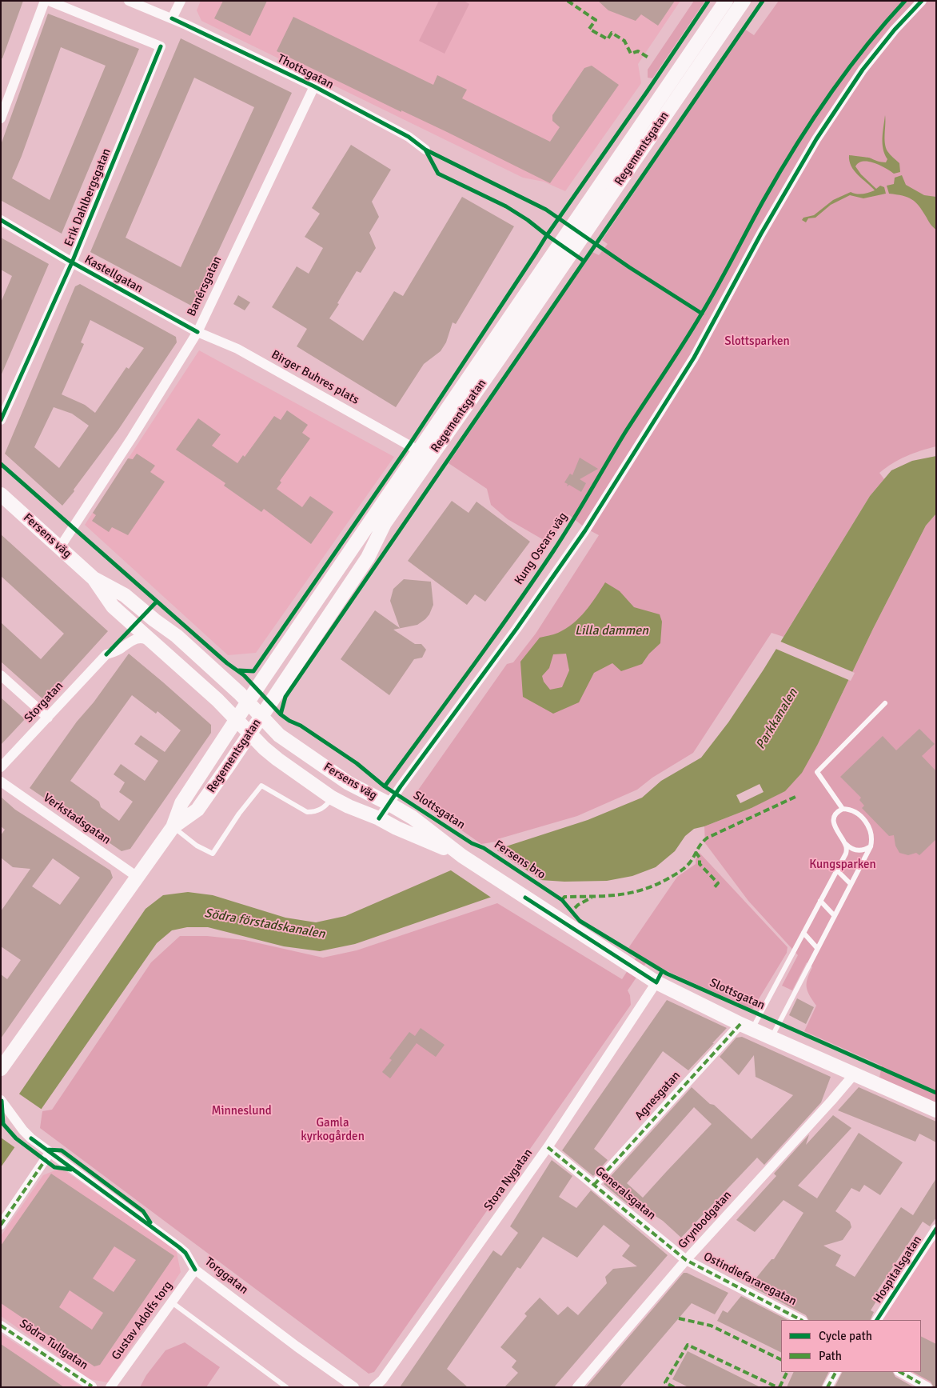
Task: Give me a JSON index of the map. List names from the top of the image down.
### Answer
{
  "streets": {
    "main road": ["Regementsgatan", "Fersens väg", "Slottsgatan"],
    "street": [
      "Thottsgatan",
      "Erik Dahlbergsgatan",
      "Kastellgatan",
      "Banérsgatan",
      "Birger Buhres plats",
      "Kung Oscars väg",
      "Storgatan",
      "Verkstadsgatan",
      "Agnesgatan",
      "Stora Nygatan",
      "Generalsgatan",
      "Grynbodgatan",
      "Hospitalsgatan",
      "Torggatan",
      "Ostindiefararegatan",
      "Gustav Adolfs torg",
      "Södra Tullgatan"
    ],
    "cycle path": ["Fersens bro"]
  },
  "crossings": [
    ["Thottsgatan", "Banérsgatan"],
    ["Regementsgatan", "Birger Buhres plats"],
    ["Regementsgatan", "Fersens väg"],
    ["Regementsgatan", "Verkstadsgatan"],
    ["Erik Dahlbergsgatan", "Kastellgatan"],
    ["Kastellgatan", "Banérsgatan"],
    ["Kastellgatan", "Birger Buhres plats"],
    ["Banérsgatan", "Birger Buhres plats"],
    ["Banérsgatan", "Fersens väg"],
    ["Fersens väg", "Kung Oscars väg"],
    ["Fersens väg", "Storgatan"],
    ["Fersens väg", "Slottsgatan"],
    ["Slottsgatan", "Agnesgatan"],
    ["Slottsgatan", "Stora Nygatan"],
    ["Slottsgatan", "Grynbodgatan"],
    ["Agnesgatan", "Generalsgatan"],
    ["Stora Nygatan", "Generalsgatan"],
    ["Generalsgatan", "Grynbodgatan"],
    ["Generalsgatan", "Ostindiefararegatan"],
    ["Grynbodgatan", "Ostindiefararegatan"],
    ["Torggatan", "Gustav Adolfs torg"]
  ],
  "water": ["Lilla dammen", "Parkkanalen", "Södra förstadskanalen"],
  "parks": [
    "Slottsparken",
    "Kungsparken",
    "Minneslund",
    "Gamla kyrkogården"
  ],
  "legend": ["Cycle path", "Path"]
}
